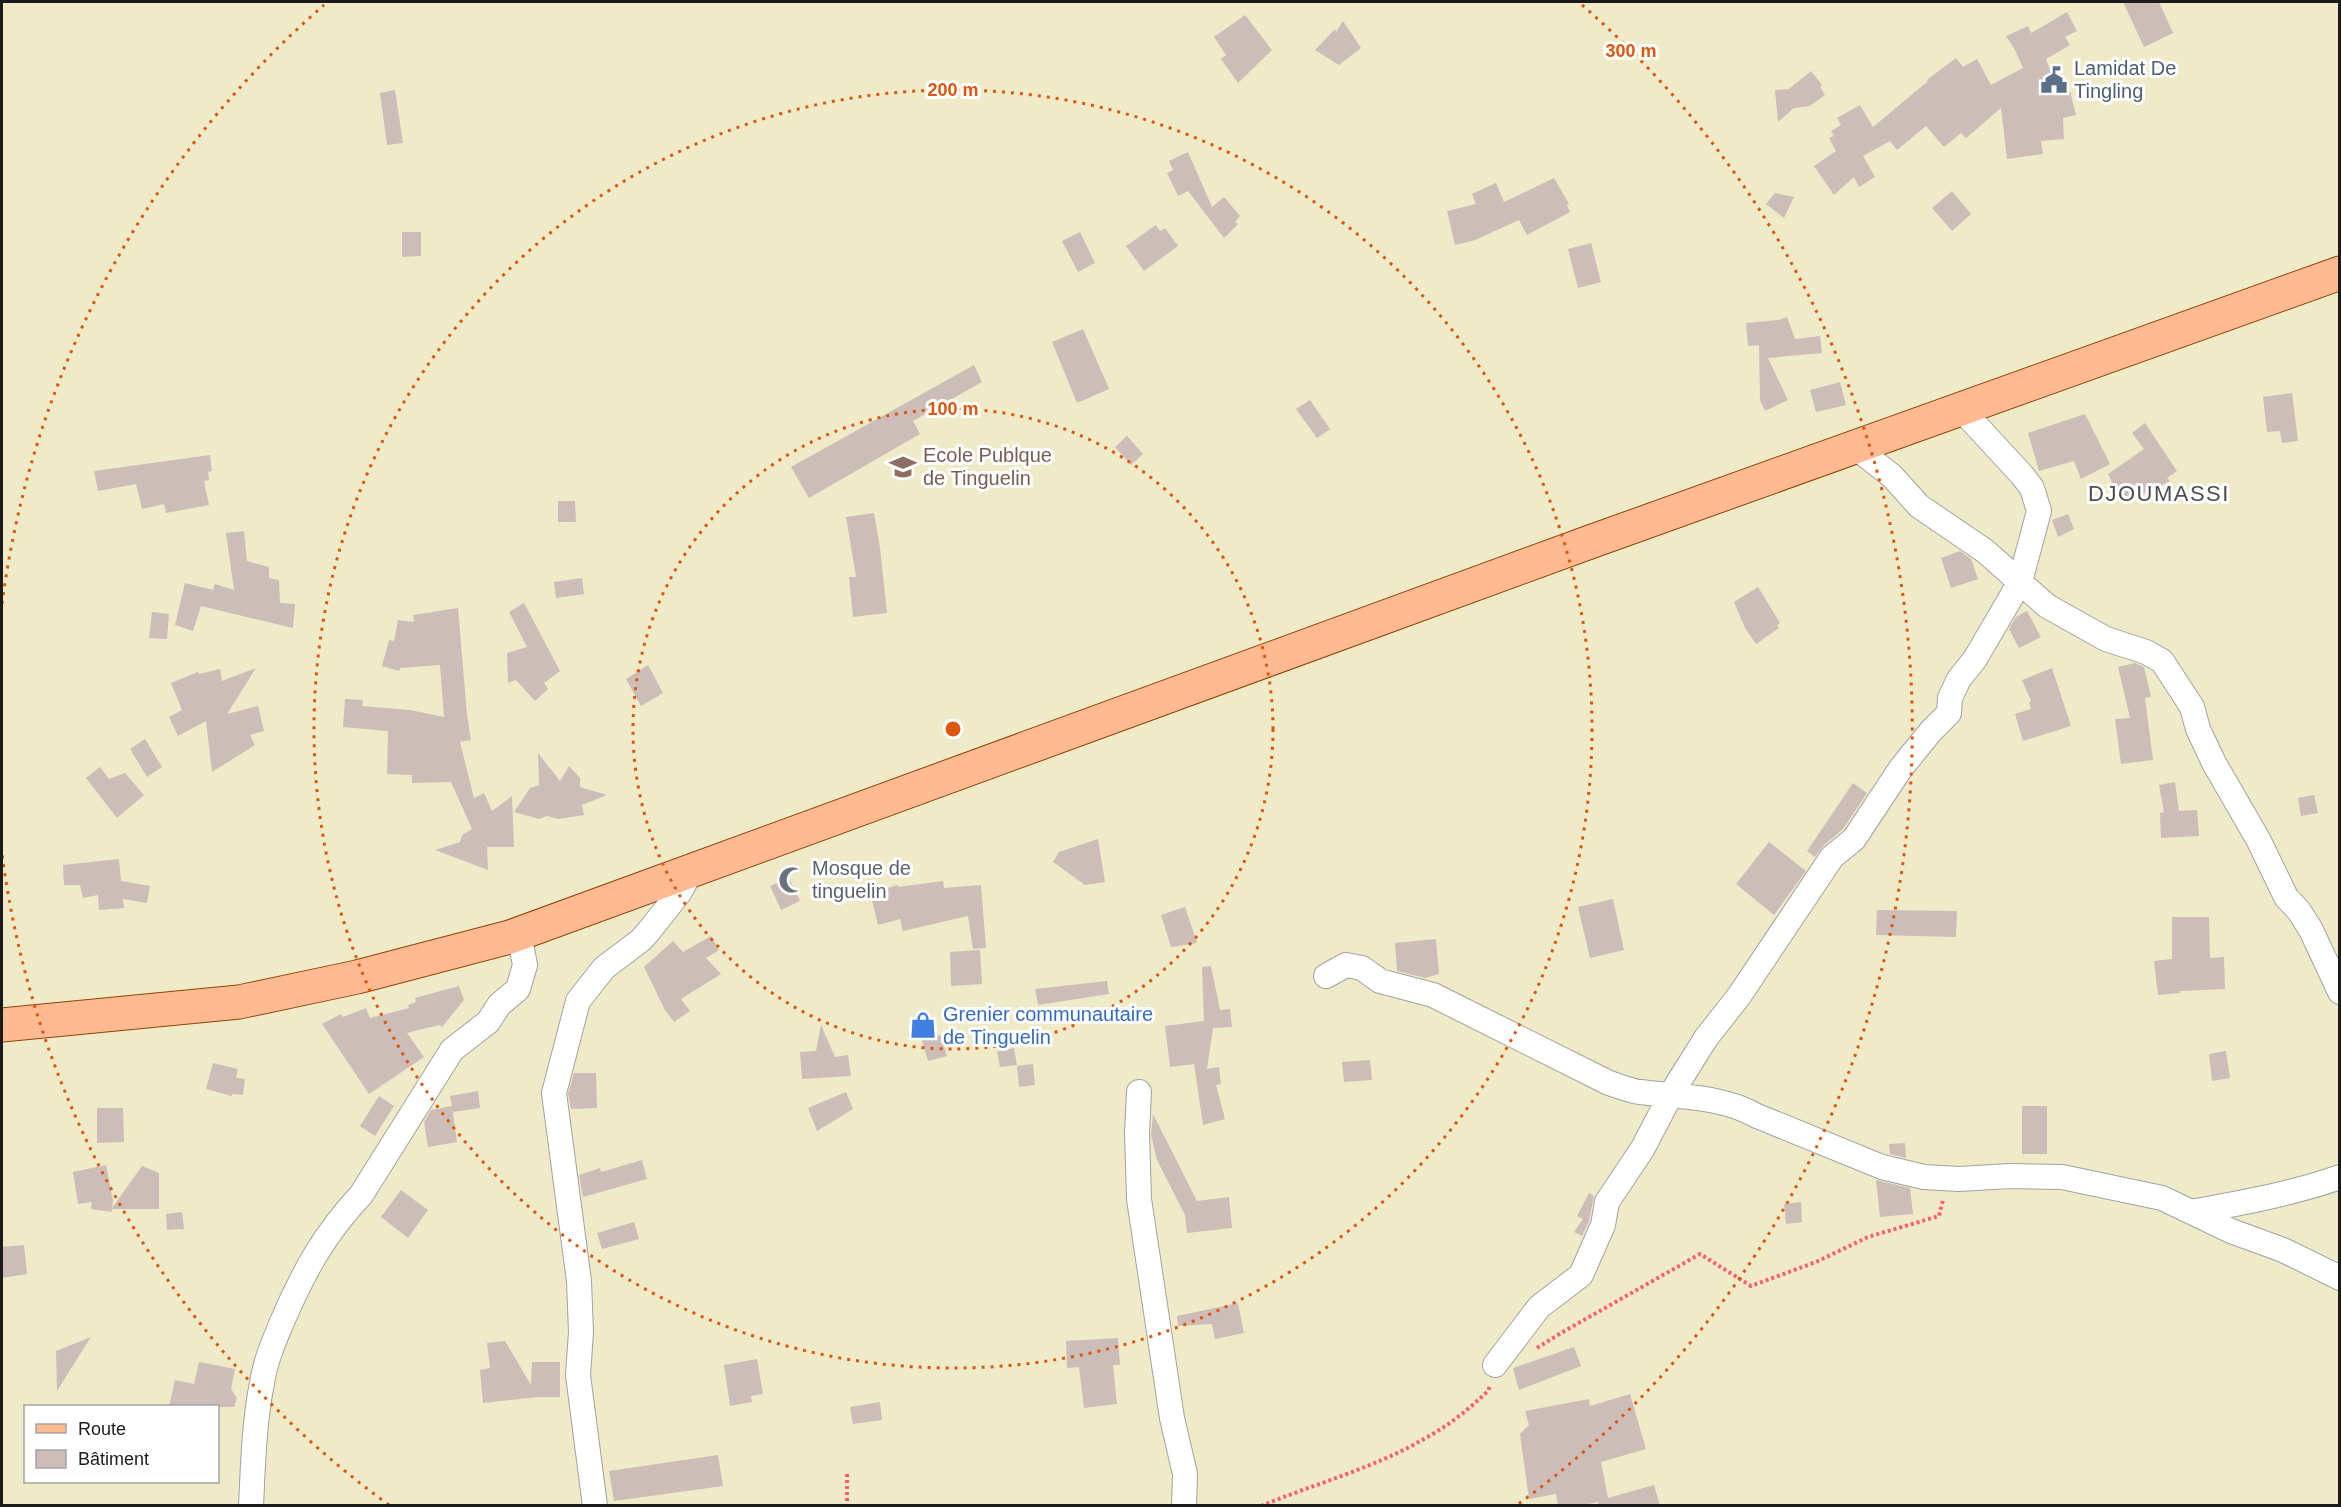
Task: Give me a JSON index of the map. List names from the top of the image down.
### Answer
{
  "districts": ["DJOUMASSI"],
  "places": {
    "public building": ["Lamidat De Tingling"],
    "school or university": ["Ecole Publque de Tinguelin"],
    "mosque": ["Mosque de tinguelin"],
    "shop": ["Grenier communautaire de Tinguelin"]
  },
  "legend": ["Route", "Bâtiment"],
  "rings": ["300 m", "200 m", "100 m"]
}
